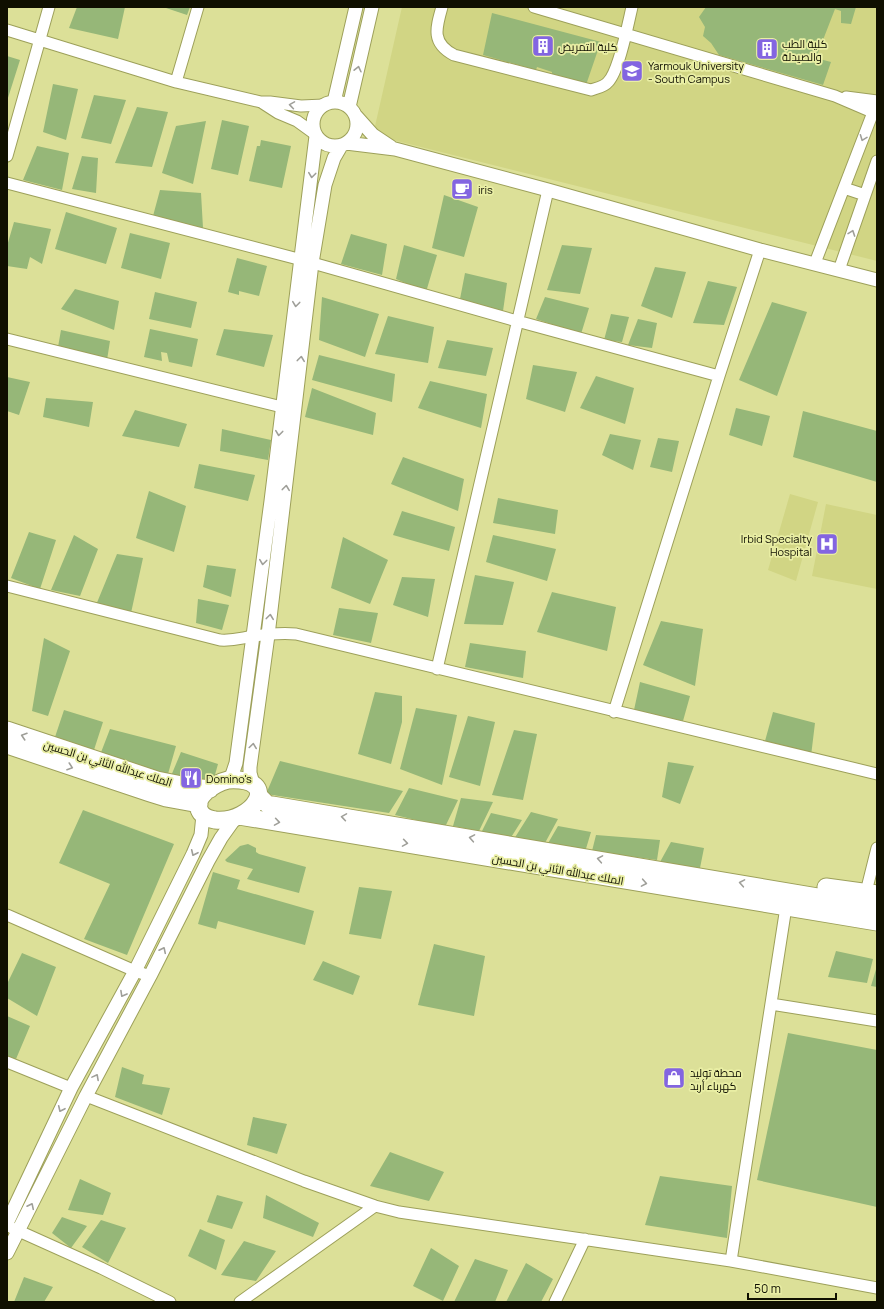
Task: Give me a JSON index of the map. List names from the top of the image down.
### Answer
{
  "streets": {
    "main road": ["الملك عبدالله الثاني بن الحسين"]
  },
  "places": {
    "building": ["كلية التمريض", "كلية الطب والصيدلة"],
    "school or university": ["Yarmouk University - South Campus"],
    "cafe": ["iris"],
    "hospital": ["Irbid Specialty Hospital"],
    "restaurant": ["Domino's"],
    "shop": ["محطة توليد كهرباء أربد"]
  },
  "scale_bar": "50 m"
}
